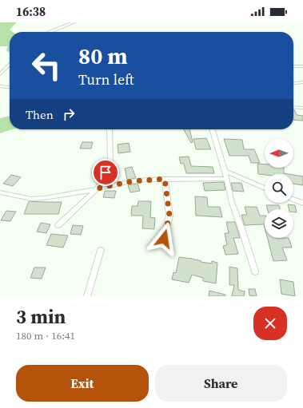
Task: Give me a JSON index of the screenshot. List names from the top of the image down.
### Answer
{
  "north": "left",
  "page": {
    "status": "16:38",
    "turn": ["80 m", "Turn left"],
    "then": "Then",
    "heading": ["3 min", "180 m · 16:41"],
    "buttons": ["Exit", "Share"]
  }
}
